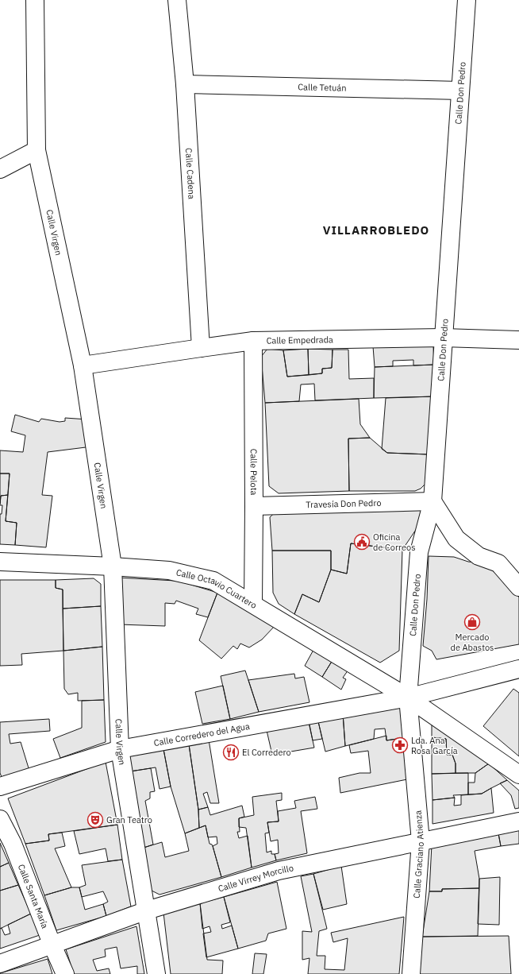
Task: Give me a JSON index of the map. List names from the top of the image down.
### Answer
{
  "streets": {
    "street": [
      "Calle Tetuán",
      "Calle Don Pedro",
      "Calle Cadena",
      "Calle Virgen",
      "Calle Empedrada",
      "Calle Pelota",
      "Travesía Don Pedro",
      "Calle Octavio Cuartero",
      "Calle Corredero del Agua",
      "Calle Graciano Atienza",
      "Calle Virrey Morcillo",
      "Calle Santa María"
    ]
  },
  "crossings": [
    ["Calle Tetuán", "Calle Don Pedro"],
    ["Calle Tetuán", "Calle Cadena"],
    ["Calle Don Pedro", "Calle Empedrada"],
    ["Calle Don Pedro", "Travesía Don Pedro"],
    ["Calle Don Pedro", "Calle Octavio Cuartero"],
    ["Calle Don Pedro", "Calle Corredero del Agua"],
    ["Calle Don Pedro", "Calle Graciano Atienza"],
    ["Calle Cadena", "Calle Empedrada"],
    ["Calle Virgen", "Calle Empedrada"],
    ["Calle Virgen", "Calle Octavio Cuartero"],
    ["Calle Virgen", "Calle Corredero del Agua"],
    ["Calle Virgen", "Calle Virrey Morcillo"],
    ["Calle Empedrada", "Calle Pelota"],
    ["Calle Pelota", "Travesía Don Pedro"],
    ["Calle Pelota", "Calle Octavio Cuartero"],
    ["Calle Octavio Cuartero", "Calle Corredero del Agua"],
    ["Calle Octavio Cuartero", "Calle Graciano Atienza"],
    ["Calle Corredero del Agua", "Calle Graciano Atienza"],
    ["Calle Graciano Atienza", "Calle Virrey Morcillo"],
    ["Calle Virrey Morcillo", "Calle Santa María"]
  ],
  "districts": ["VILLARROBLEDO"],
  "places": {
    "public building": ["Oficina de Correos"],
    "shop": ["Mercado de Abastos"],
    "pharmacy": ["Lda. Ana Rosa García"],
    "restaurant": ["El Corredero"],
    "theatre": ["Gran Teatro"]
  }
}
